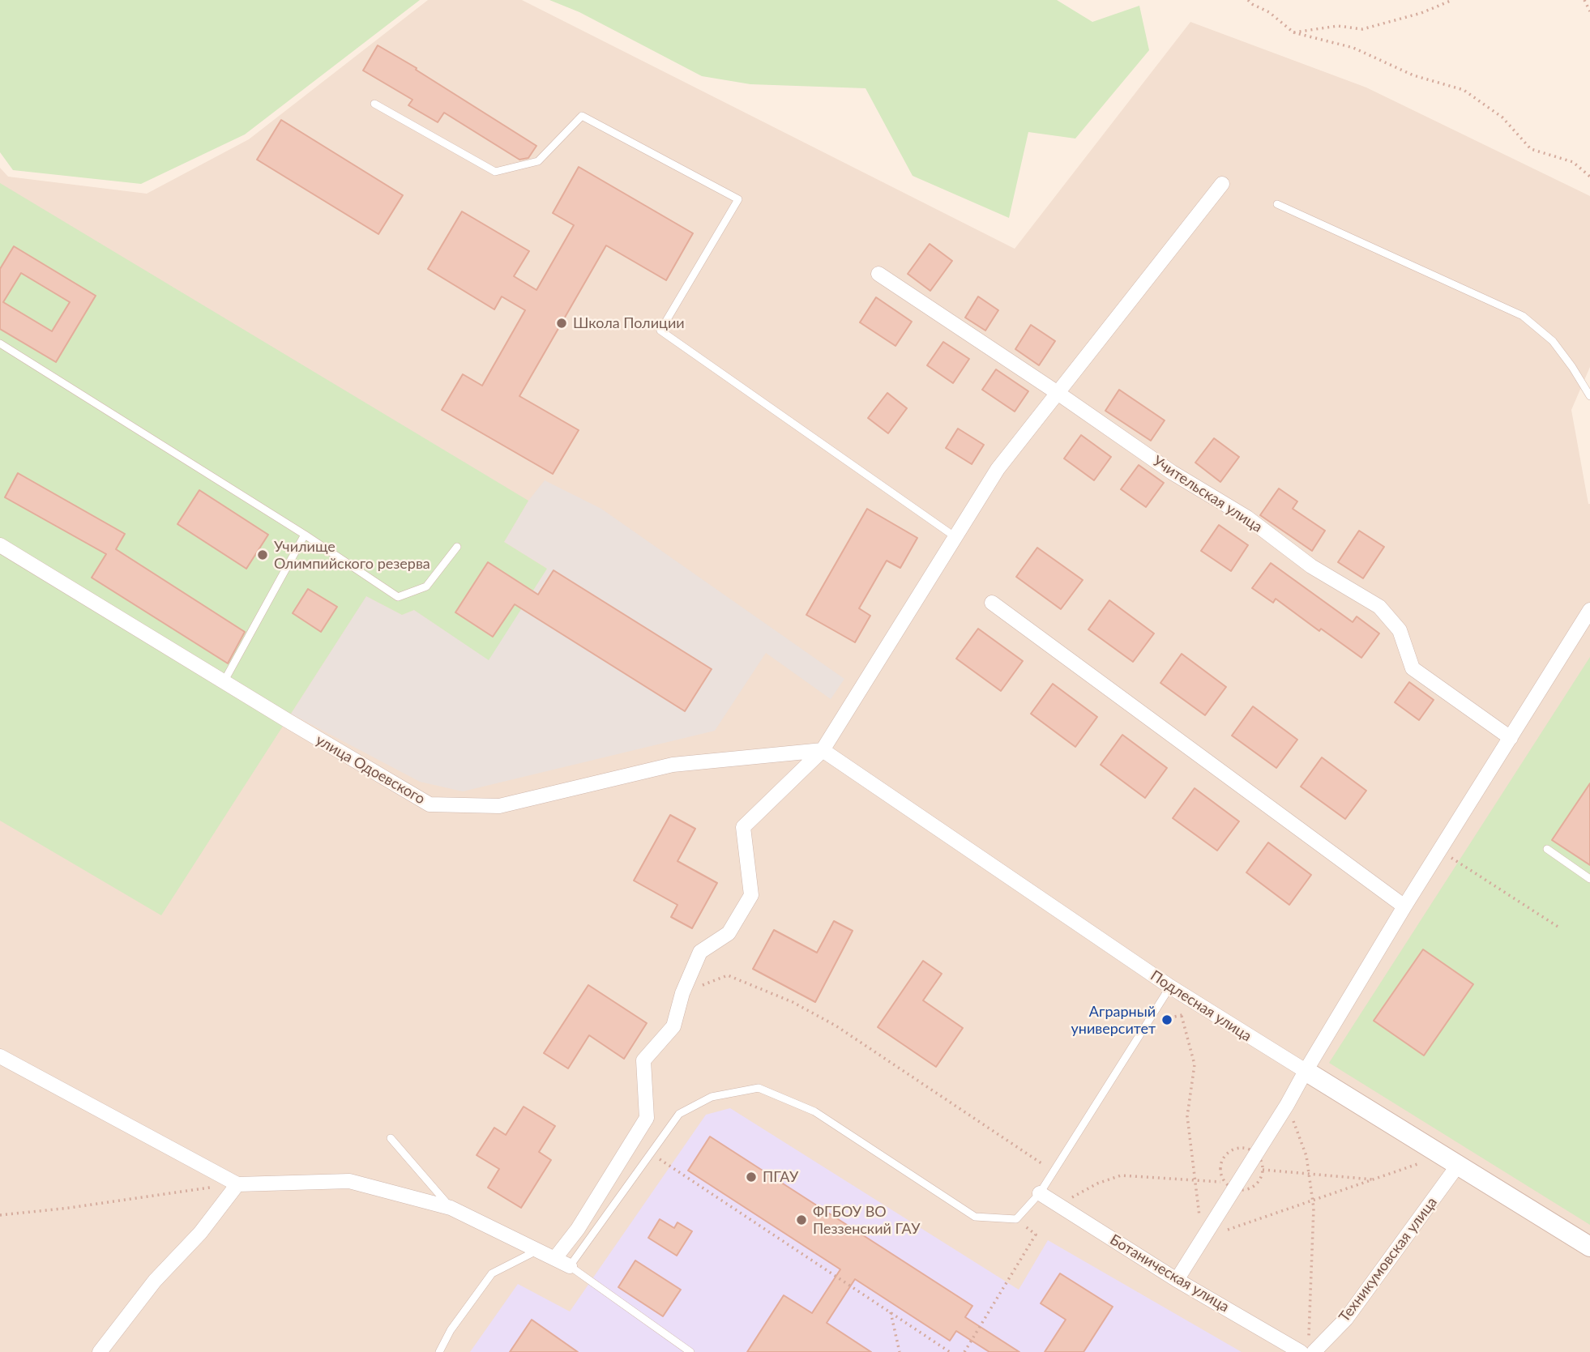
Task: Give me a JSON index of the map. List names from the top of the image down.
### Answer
{
  "streets": {
    "street": [
      "Учительская улица",
      "улица Одоевского",
      "Подлесная улица",
      "Техникумовская улица",
      "Ботаническая улица"
    ]
  },
  "crossings": [
    ["улица Одоевского", "Подлесная улица"],
    ["Подлесная улица", "Техникумовская улица"],
    ["Техникумовская улица", "Ботаническая улица"]
  ],
  "places": [
    "Школа Полиции",
    "Училище Олимпийского резерва",
    "Аграрный университет",
    "ПГАУ",
    "ФГБОУ ВО Пеззенский ГАУ"
  ]
}
